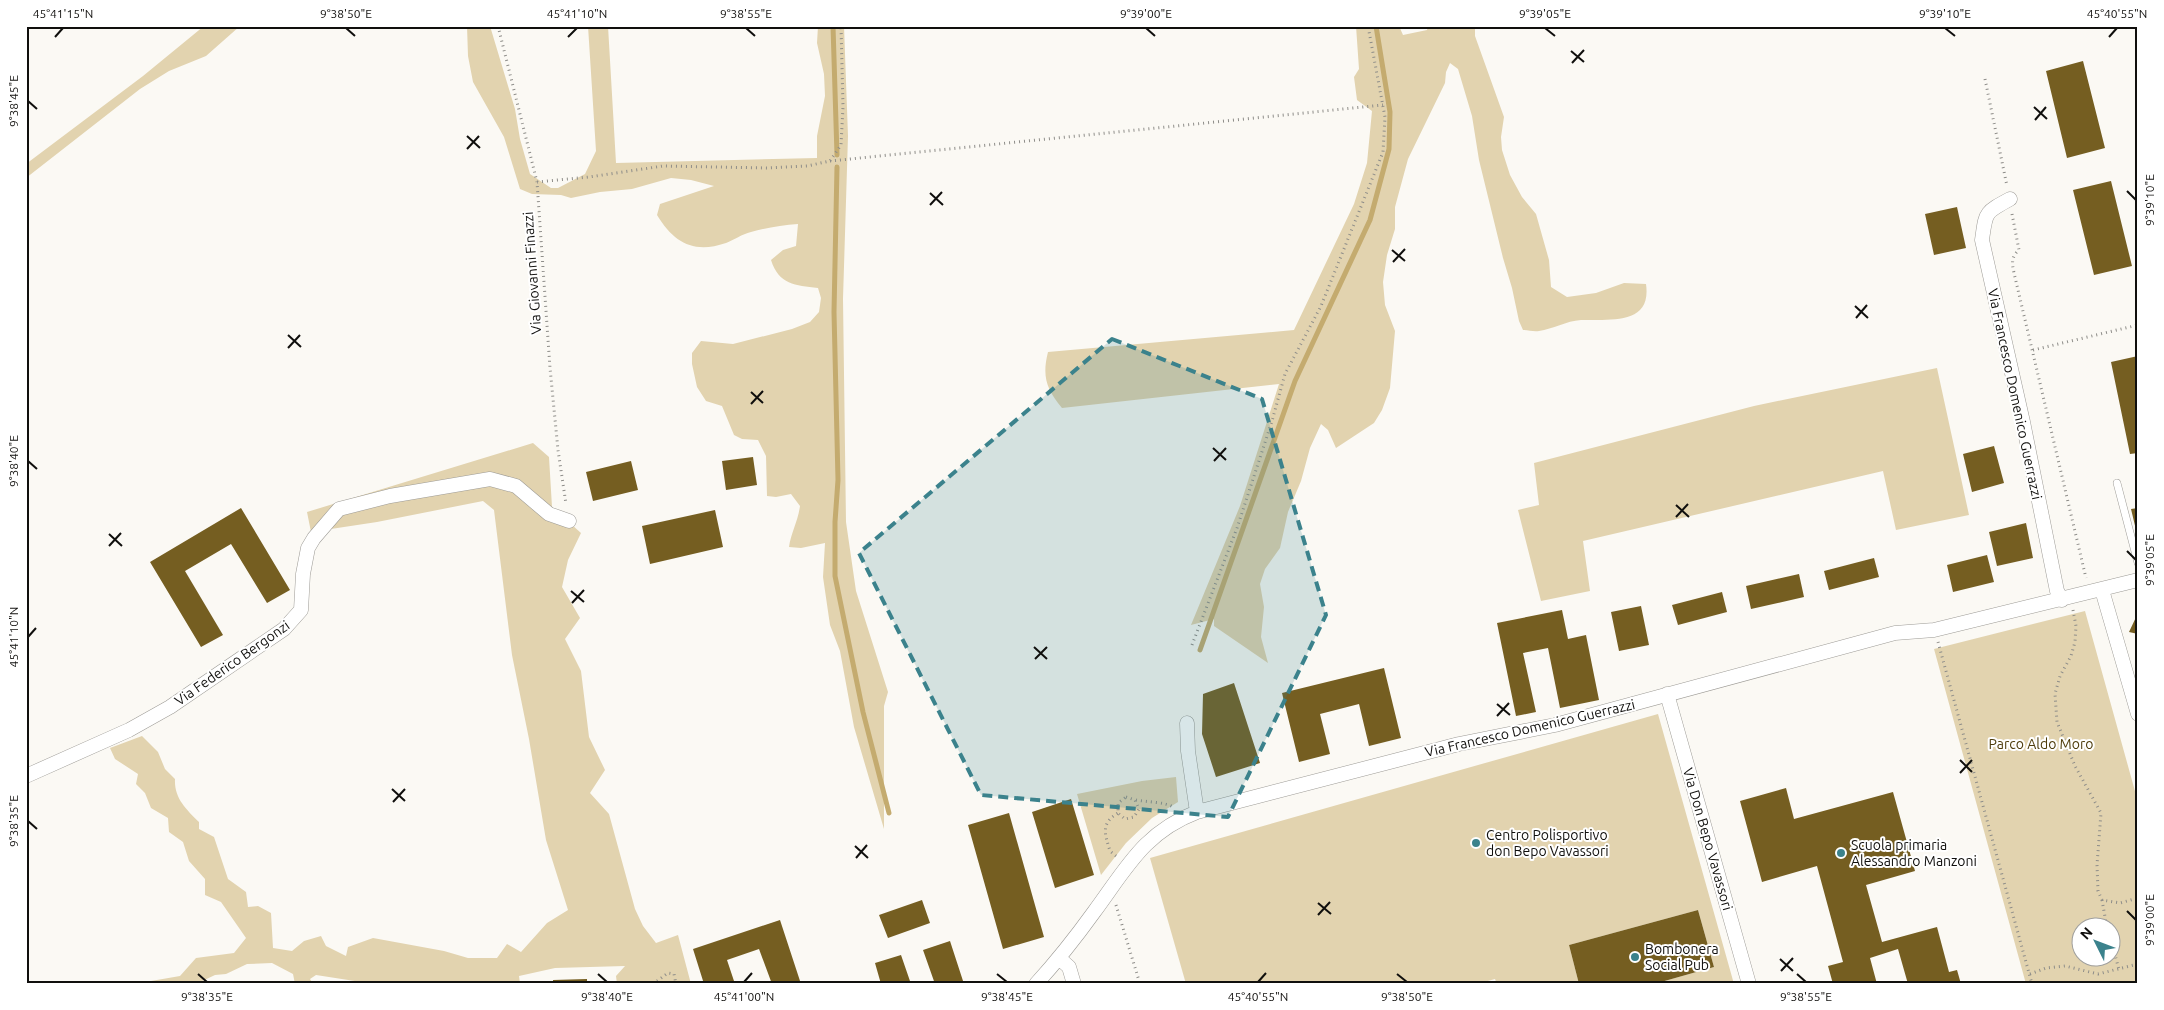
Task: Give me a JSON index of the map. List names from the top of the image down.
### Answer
{
  "streets": {
    "street": ["Via Francesco Domenico Guerrazzi", "Via Federico Bergonzi", "Via Don Bepo Vavassori"],
    "path": ["Via Giovanni Finazzi"]
  },
  "crossings": [
    ["Via Giovanni Finazzi", "Via Federico Bergonzi"],
    ["Via Francesco Domenico Guerrazzi", "Via Don Bepo Vavassori"]
  ],
  "parks": ["Parco Aldo Moro"],
  "places": ["Centro Polisportivo don Bepo Vavassori", "Scuola primaria Alessandro Manzoni", "Bombonera Social Pub"],
  "north": "top left",
  "coordinates": [
    "45°41'15\"N",
    "9°38'50\"E",
    "45°41'10\"N",
    "9°38'55\"E",
    "9°39'00\"E",
    "9°39'05\"E",
    "9°39'10\"E",
    "45°40'55\"N",
    "9°38'45\"E",
    "9°38'40\"E",
    "9°38'35\"E",
    "45°41'00\"N"
  ]
}
